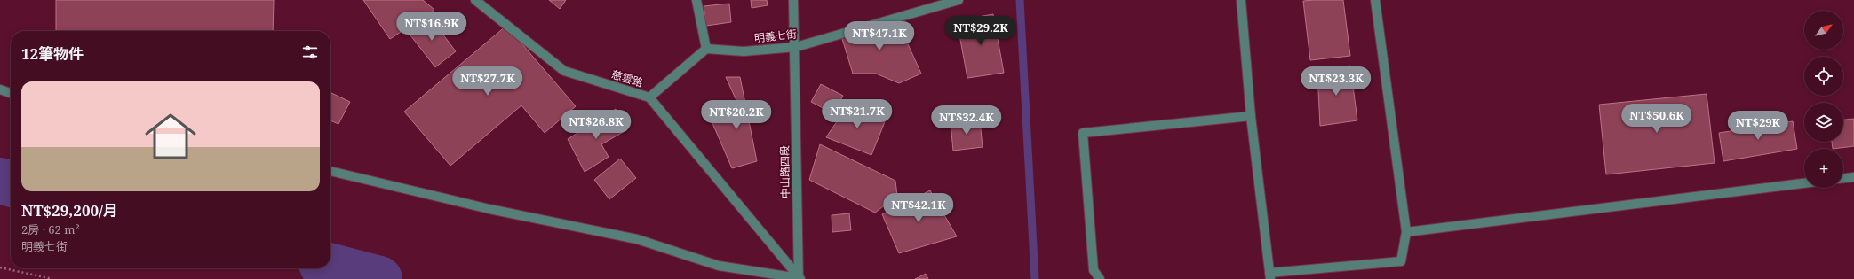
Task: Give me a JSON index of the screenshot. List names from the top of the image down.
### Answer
{
  "streets": {
    "street": ["明義七街", "慈雲路", "中山路四段"]
  },
  "crossings": [
    ["明義七街", "中山路四段"],
    ["慈雲路", "中山路四段"]
  ],
  "north": "top right",
  "page": {
    "map_buttons": "+",
    "price": [
      "NT$16.9K",
      "NT$29.2K",
      "NT$47.1K",
      "NT$27.7K",
      "NT$23.3K",
      "NT$21.7K",
      "NT$20.2K",
      "NT$50.6K",
      "NT$32.4K",
      "NT$26.8K",
      "NT$29K",
      "NT$42.1K"
    ],
    "heading": "12筆物件",
    "list": [
      {
        "name": "NT$29,200/月",
        "note": "2房 · 62 m² · 明義七街"
      }
    ]
  }
}
